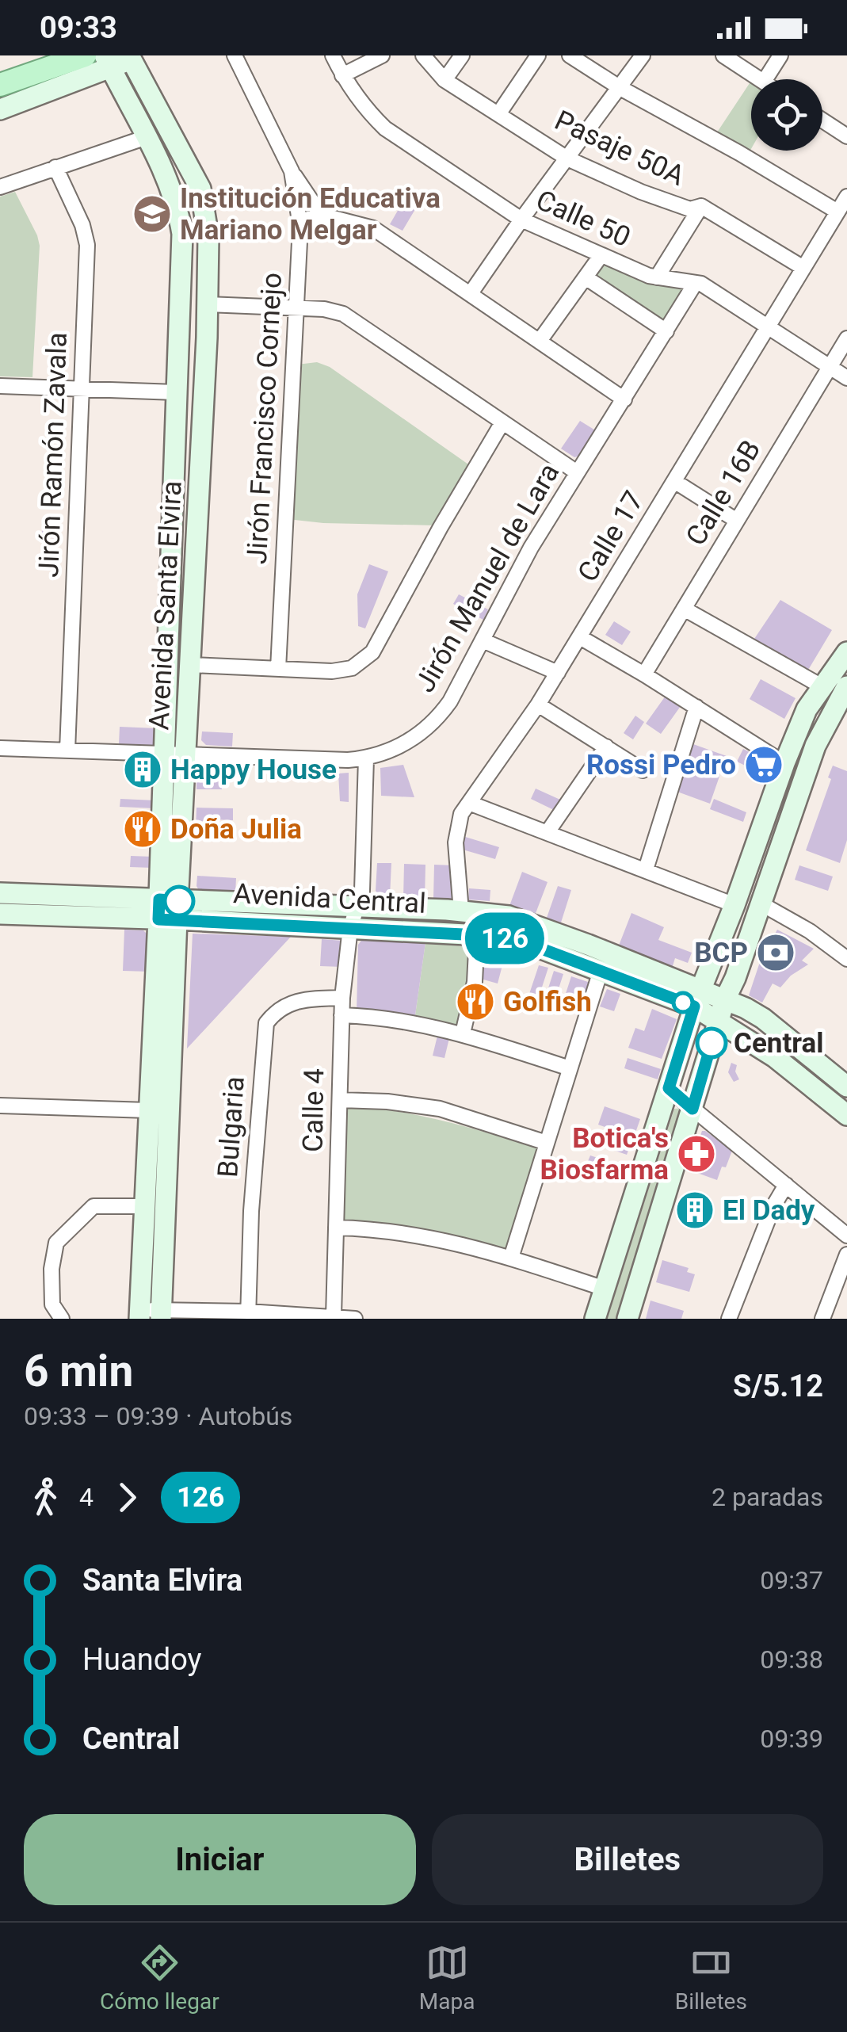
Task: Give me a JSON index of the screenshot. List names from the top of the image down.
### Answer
{
  "streets": {
    "main road": ["Avenida Santa Elvira", "Avenida Central"],
    "street": [
      "Pasaje 50A",
      "Calle 50",
      "Jirón Francisco Cornejo",
      "Jirón Ramón Zavala",
      "Calle 16B",
      "Calle 17",
      "Jirón Manuel de Lara",
      "Calle 4",
      "Bulgaria"
    ]
  },
  "crossings": [
    ["Pasaje 50A", "Calle 17"],
    ["Calle 50", "Calle 16B"],
    ["Calle 50", "Calle 17"],
    ["Calle 50", "Jirón Manuel de Lara"],
    ["Jirón Ramón Zavala", "Jirón Manuel de Lara"],
    ["Calle 17", "Avenida Central"],
    ["Jirón Manuel de Lara", "Avenida Santa Elvira"],
    ["Jirón Manuel de Lara", "Calle 4"],
    ["Avenida Santa Elvira", "Avenida Central"],
    ["Avenida Central", "Calle 4"],
    ["Calle 4", "Bulgaria"]
  ],
  "places": {
    "school or university": ["Institución Educativa Mariano Melgar"],
    "supermarket": ["Rossi Pedro"],
    "building": ["Happy House", "El Dady"],
    "restaurant": ["Doña Julia", "Golfish"],
    "bank": ["BCP"],
    "other": ["Central"],
    "pharmacy": ["Botica's Biosfarma"]
  },
  "lines": ["bus line 126"],
  "page": {
    "status": "09:33",
    "on_map": "126",
    "heading": ["6 min", "09:33 – 09:39 · Autobús", "S/5.12"],
    "legs": ["4", "126", "2 paradas"],
    "list": [
      {
        "name": "Santa Elvira",
        "value": "09:37"
      },
      {
        "name": "Huandoy",
        "value": "09:38"
      },
      {
        "name": "Central",
        "value": "09:39"
      }
    ],
    "buttons": ["Iniciar", "Billetes"],
    "tabs": ["Cómo llegar", "Mapa", "Billetes"]
  }
}
